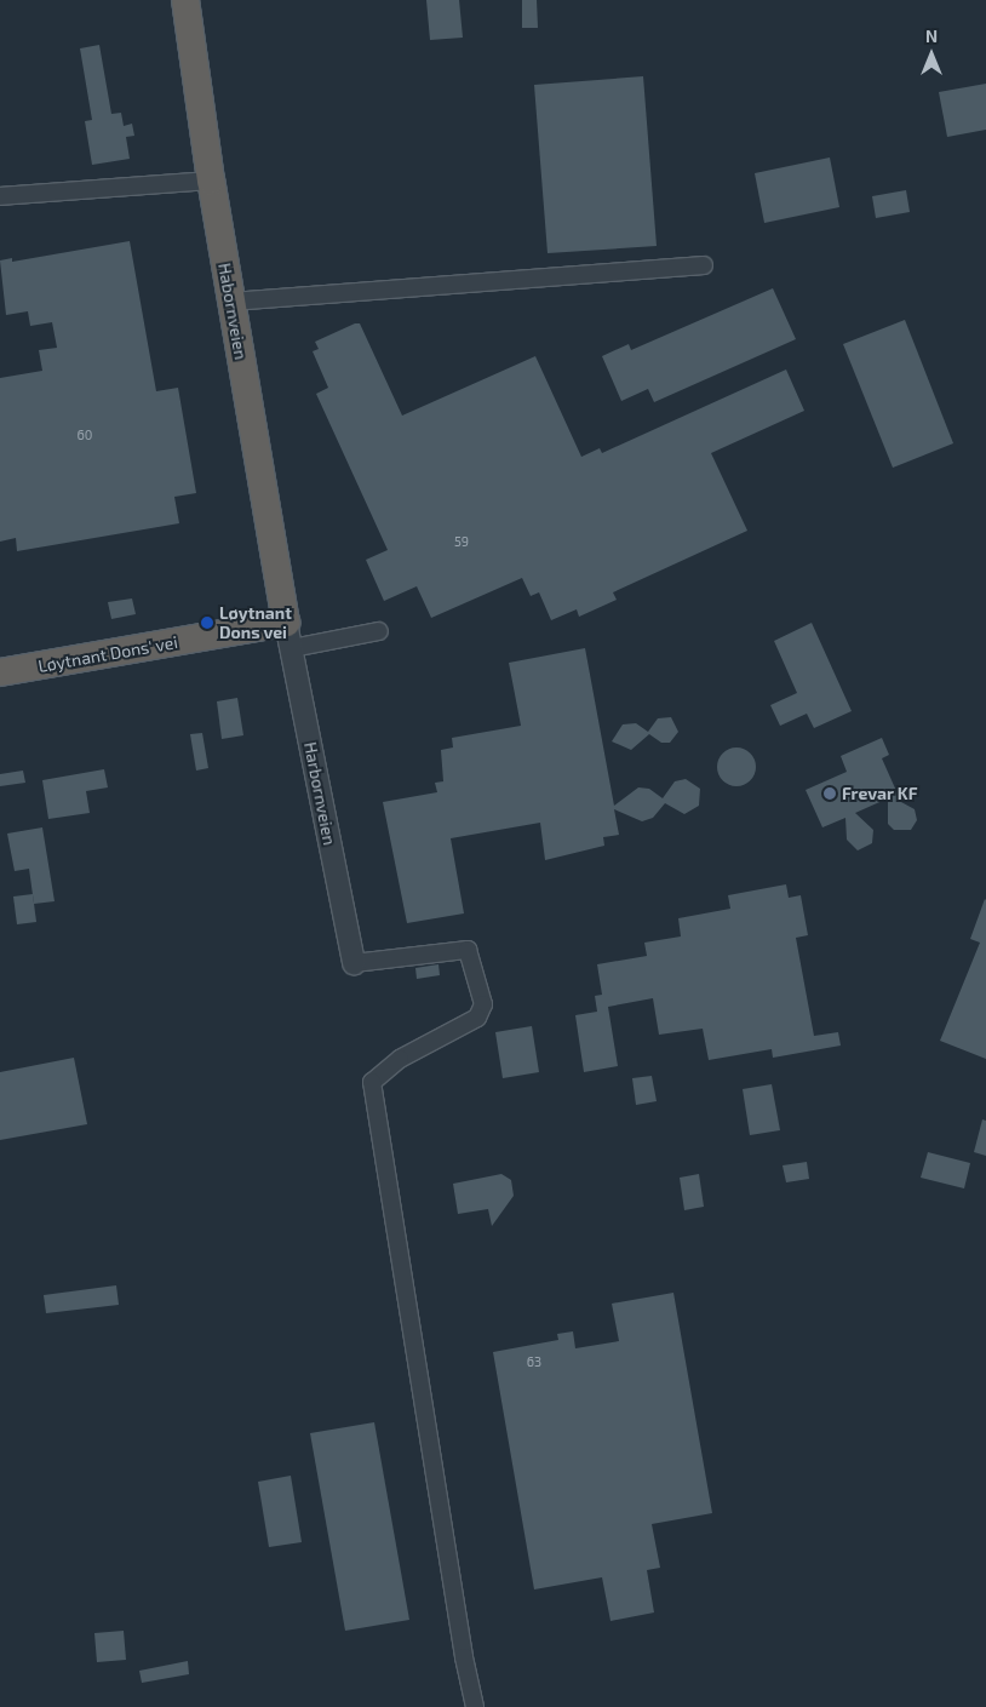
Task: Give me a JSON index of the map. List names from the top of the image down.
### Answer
{
  "streets": {
    "highway": ["Habornveien", "Løytnant Dons' vei"],
    "street": ["Harbornveien"]
  },
  "crossings": [
    ["Habornveien", "Løytnant Dons' vei"],
    ["Habornveien", "Harbornveien"],
    ["Løytnant Dons' vei", "Harbornveien"]
  ],
  "places": ["Løytnant Dons vei", "Frevar KF"],
  "house_numbers": ["60", "59", "63"],
  "north": "top"
}
